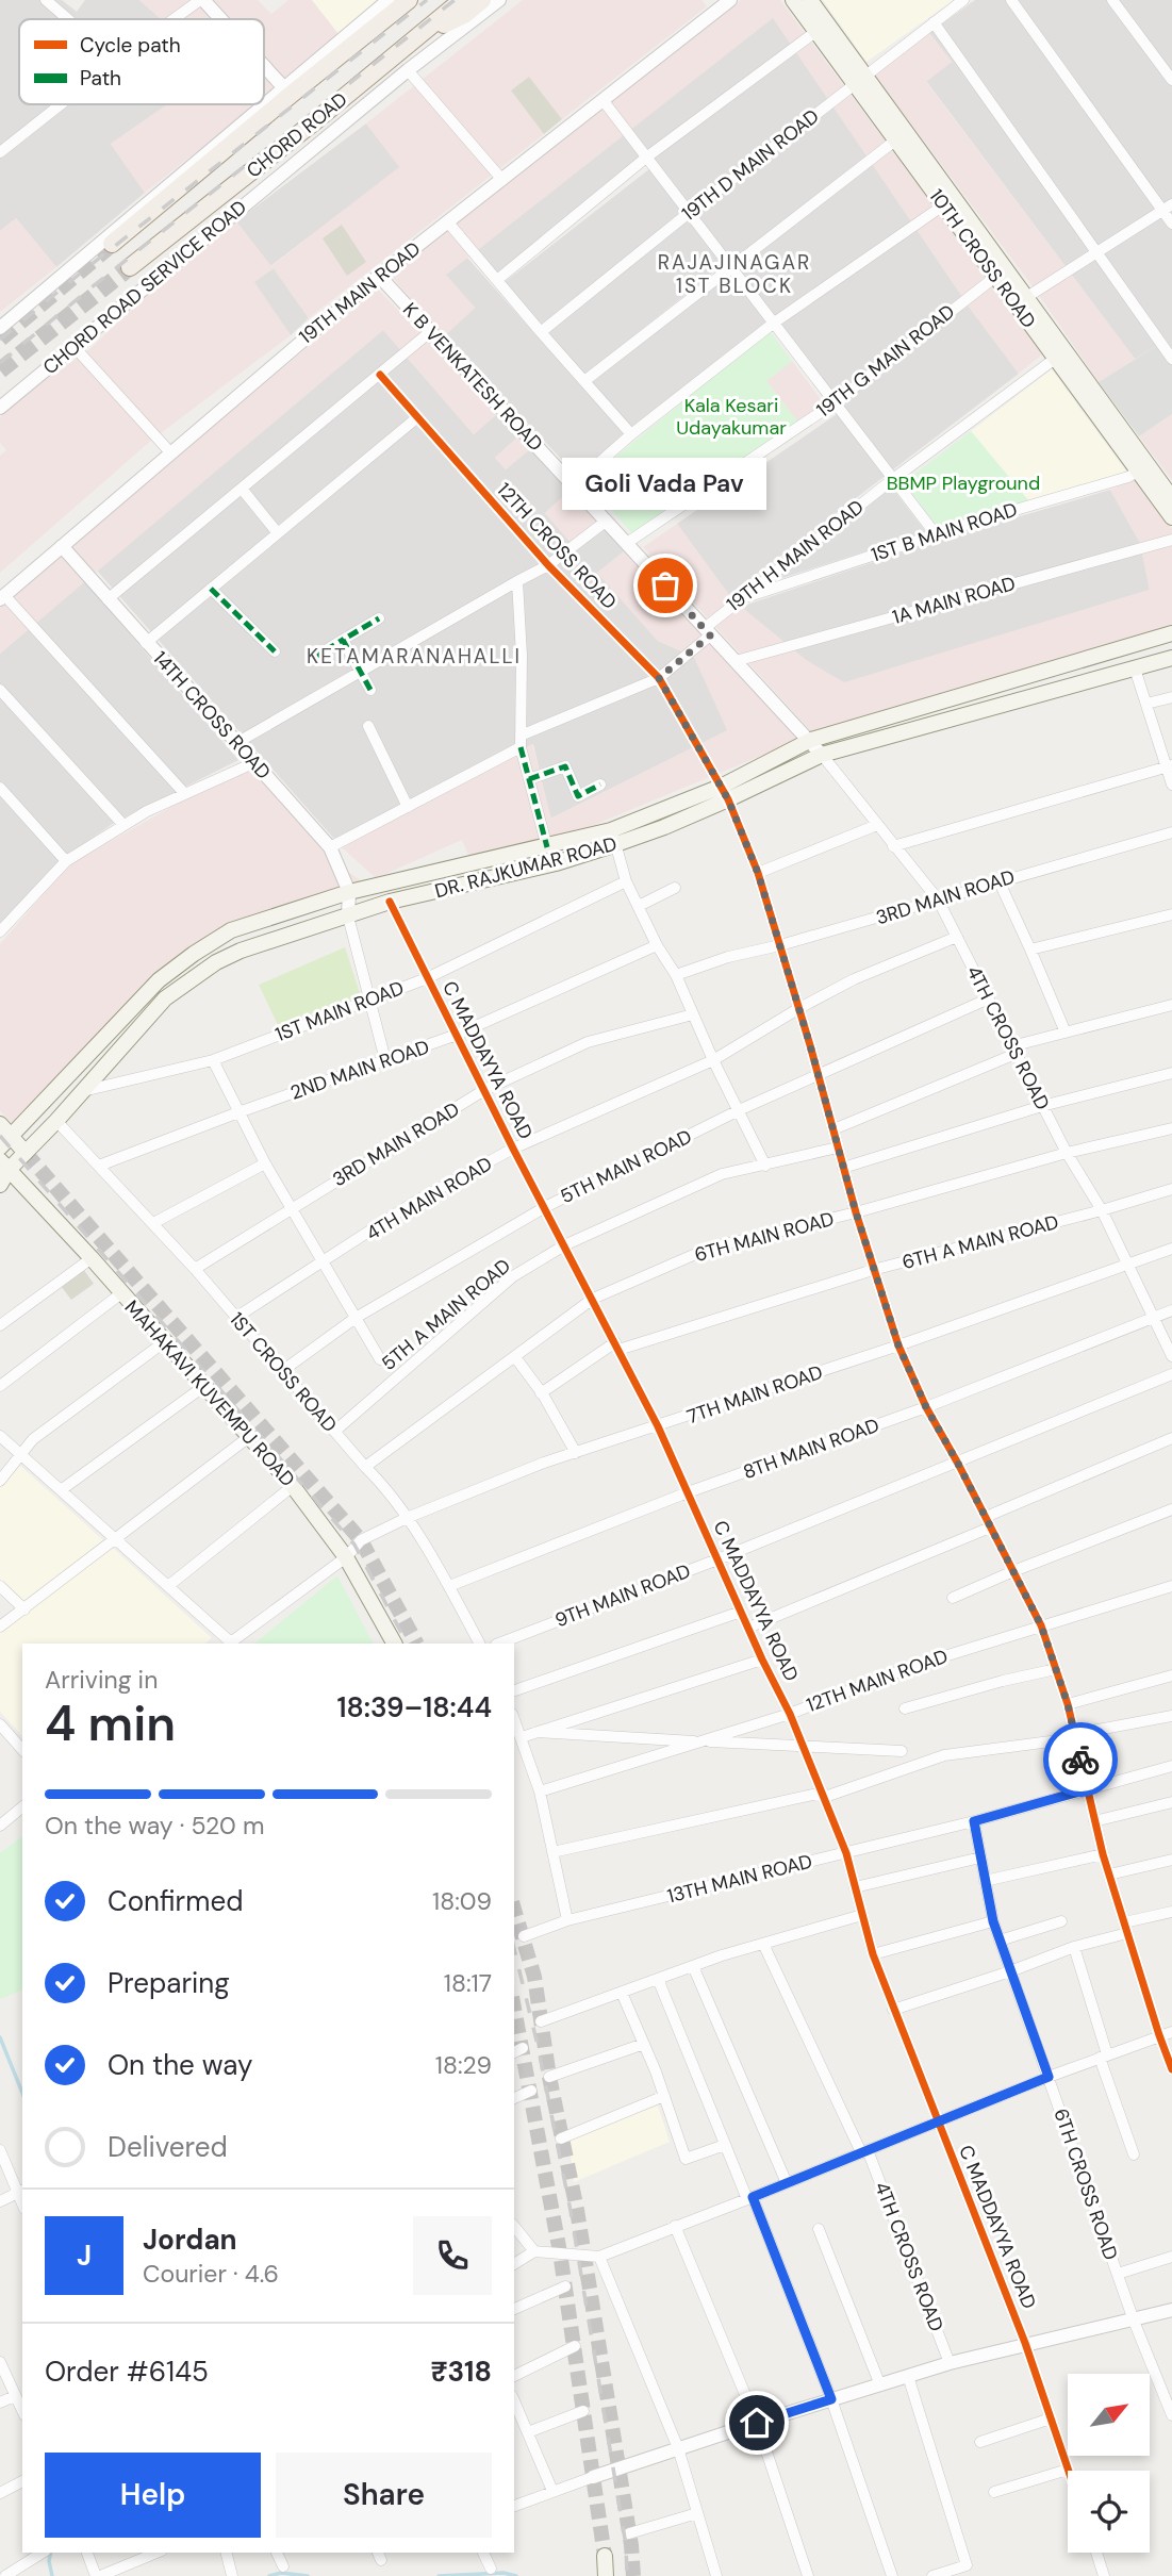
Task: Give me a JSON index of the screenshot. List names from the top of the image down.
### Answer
{
  "streets": {
    "main road": [
      "CHORD ROAD",
      "10TH CROSS ROAD",
      "DR. RAJKUMAR ROAD",
      "MAHAKAVI KUVEMPU ROAD"
    ],
    "street": [
      "19TH D MAIN ROAD",
      "CHORD ROAD SERVICE ROAD",
      "19TH MAIN ROAD",
      "19TH G MAIN ROAD",
      "K B VENKATESH ROAD",
      "1ST B MAIN ROAD",
      "12TH CROSS ROAD",
      "19TH H MAIN ROAD",
      "1A MAIN ROAD",
      "14TH CROSS ROAD",
      "3RD MAIN ROAD",
      "1ST MAIN ROAD",
      "4TH CROSS ROAD",
      "C MADDAYYA ROAD",
      "2ND MAIN ROAD",
      "5TH MAIN ROAD",
      "4TH MAIN ROAD",
      "6TH MAIN ROAD",
      "6TH A MAIN ROAD",
      "5TH A MAIN ROAD",
      "1ST CROSS ROAD",
      "7TH MAIN ROAD",
      "8TH MAIN ROAD",
      "9TH MAIN ROAD",
      "12TH MAIN ROAD",
      "13TH MAIN ROAD",
      "6TH CROSS ROAD"
    ]
  },
  "crossings": [
    ["19TH D MAIN ROAD", "10TH CROSS ROAD"],
    ["10TH CROSS ROAD", "19TH G MAIN ROAD"],
    ["10TH CROSS ROAD", "1ST B MAIN ROAD"],
    ["10TH CROSS ROAD", "19TH H MAIN ROAD"],
    ["19TH MAIN ROAD", "K B VENKATESH ROAD"],
    ["19TH MAIN ROAD", "14TH CROSS ROAD"],
    ["19TH G MAIN ROAD", "K B VENKATESH ROAD"],
    ["K B VENKATESH ROAD", "19TH H MAIN ROAD"],
    ["K B VENKATESH ROAD", "1A MAIN ROAD"],
    ["K B VENKATESH ROAD", "DR. RAJKUMAR ROAD"],
    ["K B VENKATESH ROAD", "4TH CROSS ROAD"],
    ["1ST B MAIN ROAD", "19TH H MAIN ROAD"],
    ["12TH CROSS ROAD", "19TH H MAIN ROAD"],
    ["12TH CROSS ROAD", "DR. RAJKUMAR ROAD"],
    ["12TH CROSS ROAD", "3RD MAIN ROAD"],
    ["12TH CROSS ROAD", "5TH MAIN ROAD"],
    ["12TH CROSS ROAD", "4TH MAIN ROAD"],
    ["12TH CROSS ROAD", "6TH MAIN ROAD"],
    ["12TH CROSS ROAD", "6TH A MAIN ROAD"],
    ["12TH CROSS ROAD", "5TH A MAIN ROAD"],
    ["12TH CROSS ROAD", "7TH MAIN ROAD"],
    ["12TH CROSS ROAD", "8TH MAIN ROAD"],
    ["12TH CROSS ROAD", "9TH MAIN ROAD"],
    ["12TH CROSS ROAD", "12TH MAIN ROAD"],
    ["12TH CROSS ROAD", "13TH MAIN ROAD"],
    ["14TH CROSS ROAD", "DR. RAJKUMAR ROAD"],
    ["DR. RAJKUMAR ROAD", "1ST MAIN ROAD"],
    ["DR. RAJKUMAR ROAD", "4TH CROSS ROAD"],
    ["DR. RAJKUMAR ROAD", "C MADDAYYA ROAD"],
    ["DR. RAJKUMAR ROAD", "1ST CROSS ROAD"],
    ["DR. RAJKUMAR ROAD", "MAHAKAVI KUVEMPU ROAD"],
    ["3RD MAIN ROAD", "4TH CROSS ROAD"],
    ["3RD MAIN ROAD", "C MADDAYYA ROAD"],
    ["3RD MAIN ROAD", "1ST CROSS ROAD"],
    ["1ST MAIN ROAD", "C MADDAYYA ROAD"],
    ["4TH CROSS ROAD", "5TH MAIN ROAD"],
    ["4TH CROSS ROAD", "4TH MAIN ROAD"],
    ["4TH CROSS ROAD", "6TH MAIN ROAD"],
    ["4TH CROSS ROAD", "6TH A MAIN ROAD"],
    ["4TH CROSS ROAD", "7TH MAIN ROAD"],
    ["4TH CROSS ROAD", "8TH MAIN ROAD"],
    ["C MADDAYYA ROAD", "2ND MAIN ROAD"],
    ["C MADDAYYA ROAD", "5TH MAIN ROAD"],
    ["C MADDAYYA ROAD", "4TH MAIN ROAD"],
    ["C MADDAYYA ROAD", "6TH MAIN ROAD"],
    ["C MADDAYYA ROAD", "6TH A MAIN ROAD"],
    ["C MADDAYYA ROAD", "5TH A MAIN ROAD"],
    ["C MADDAYYA ROAD", "7TH MAIN ROAD"],
    ["C MADDAYYA ROAD", "8TH MAIN ROAD"],
    ["C MADDAYYA ROAD", "9TH MAIN ROAD"],
    ["C MADDAYYA ROAD", "12TH MAIN ROAD"],
    ["C MADDAYYA ROAD", "13TH MAIN ROAD"],
    ["2ND MAIN ROAD", "1ST CROSS ROAD"],
    ["5TH MAIN ROAD", "1ST CROSS ROAD"],
    ["4TH MAIN ROAD", "1ST CROSS ROAD"],
    ["6TH MAIN ROAD", "1ST CROSS ROAD"],
    ["5TH A MAIN ROAD", "1ST CROSS ROAD"],
    ["1ST CROSS ROAD", "7TH MAIN ROAD"],
    ["1ST CROSS ROAD", "8TH MAIN ROAD"],
    ["MAHAKAVI KUVEMPU ROAD", "7TH MAIN ROAD"],
    ["13TH MAIN ROAD", "6TH CROSS ROAD"]
  ],
  "districts": ["RAJAJINAGAR 1ST BLOCK", "KETAMARANAHALLI"],
  "parks": ["Kala Kesari Udayakumar", "BBMP Playground"],
  "places": ["Goli Vada Pav"],
  "legend": ["Cycle path", "Path"],
  "north": "top right",
  "page": {
    "bubble": "Goli Vada Pav",
    "heading": ["4 min", "Arriving in", "18:39–18:44"],
    "panel": [
      "Jordan",
      "Courier · 4.6",
      "Order #6145",
      "₹318"
    ],
    "bar": "On the way · 520 m",
    "list": [
      ["Confirmed", "18:09"],
      ["Preparing", "18:17"],
      ["On the way", "18:29"],
      "Delivered"
    ],
    "round": "J",
    "buttons": ["Help", "Share"]
  }
}
